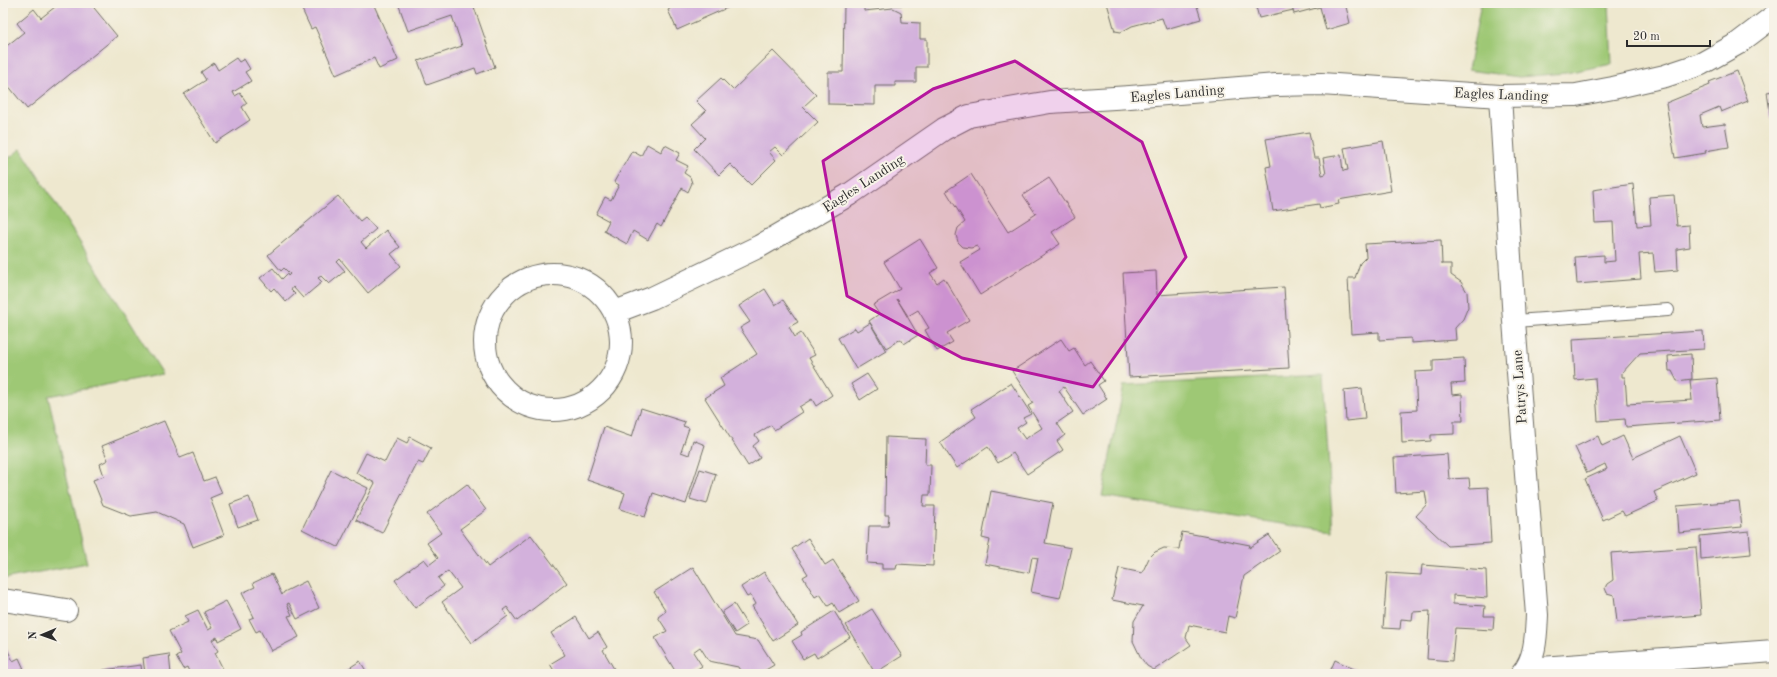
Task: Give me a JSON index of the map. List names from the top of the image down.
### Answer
{
  "streets": {
    "street": ["Eagles Landing", "Patrys Lane"]
  },
  "crossings": [
    ["Eagles Landing", "Patrys Lane"]
  ],
  "scale_bar": "20 m",
  "north": "left"
}
